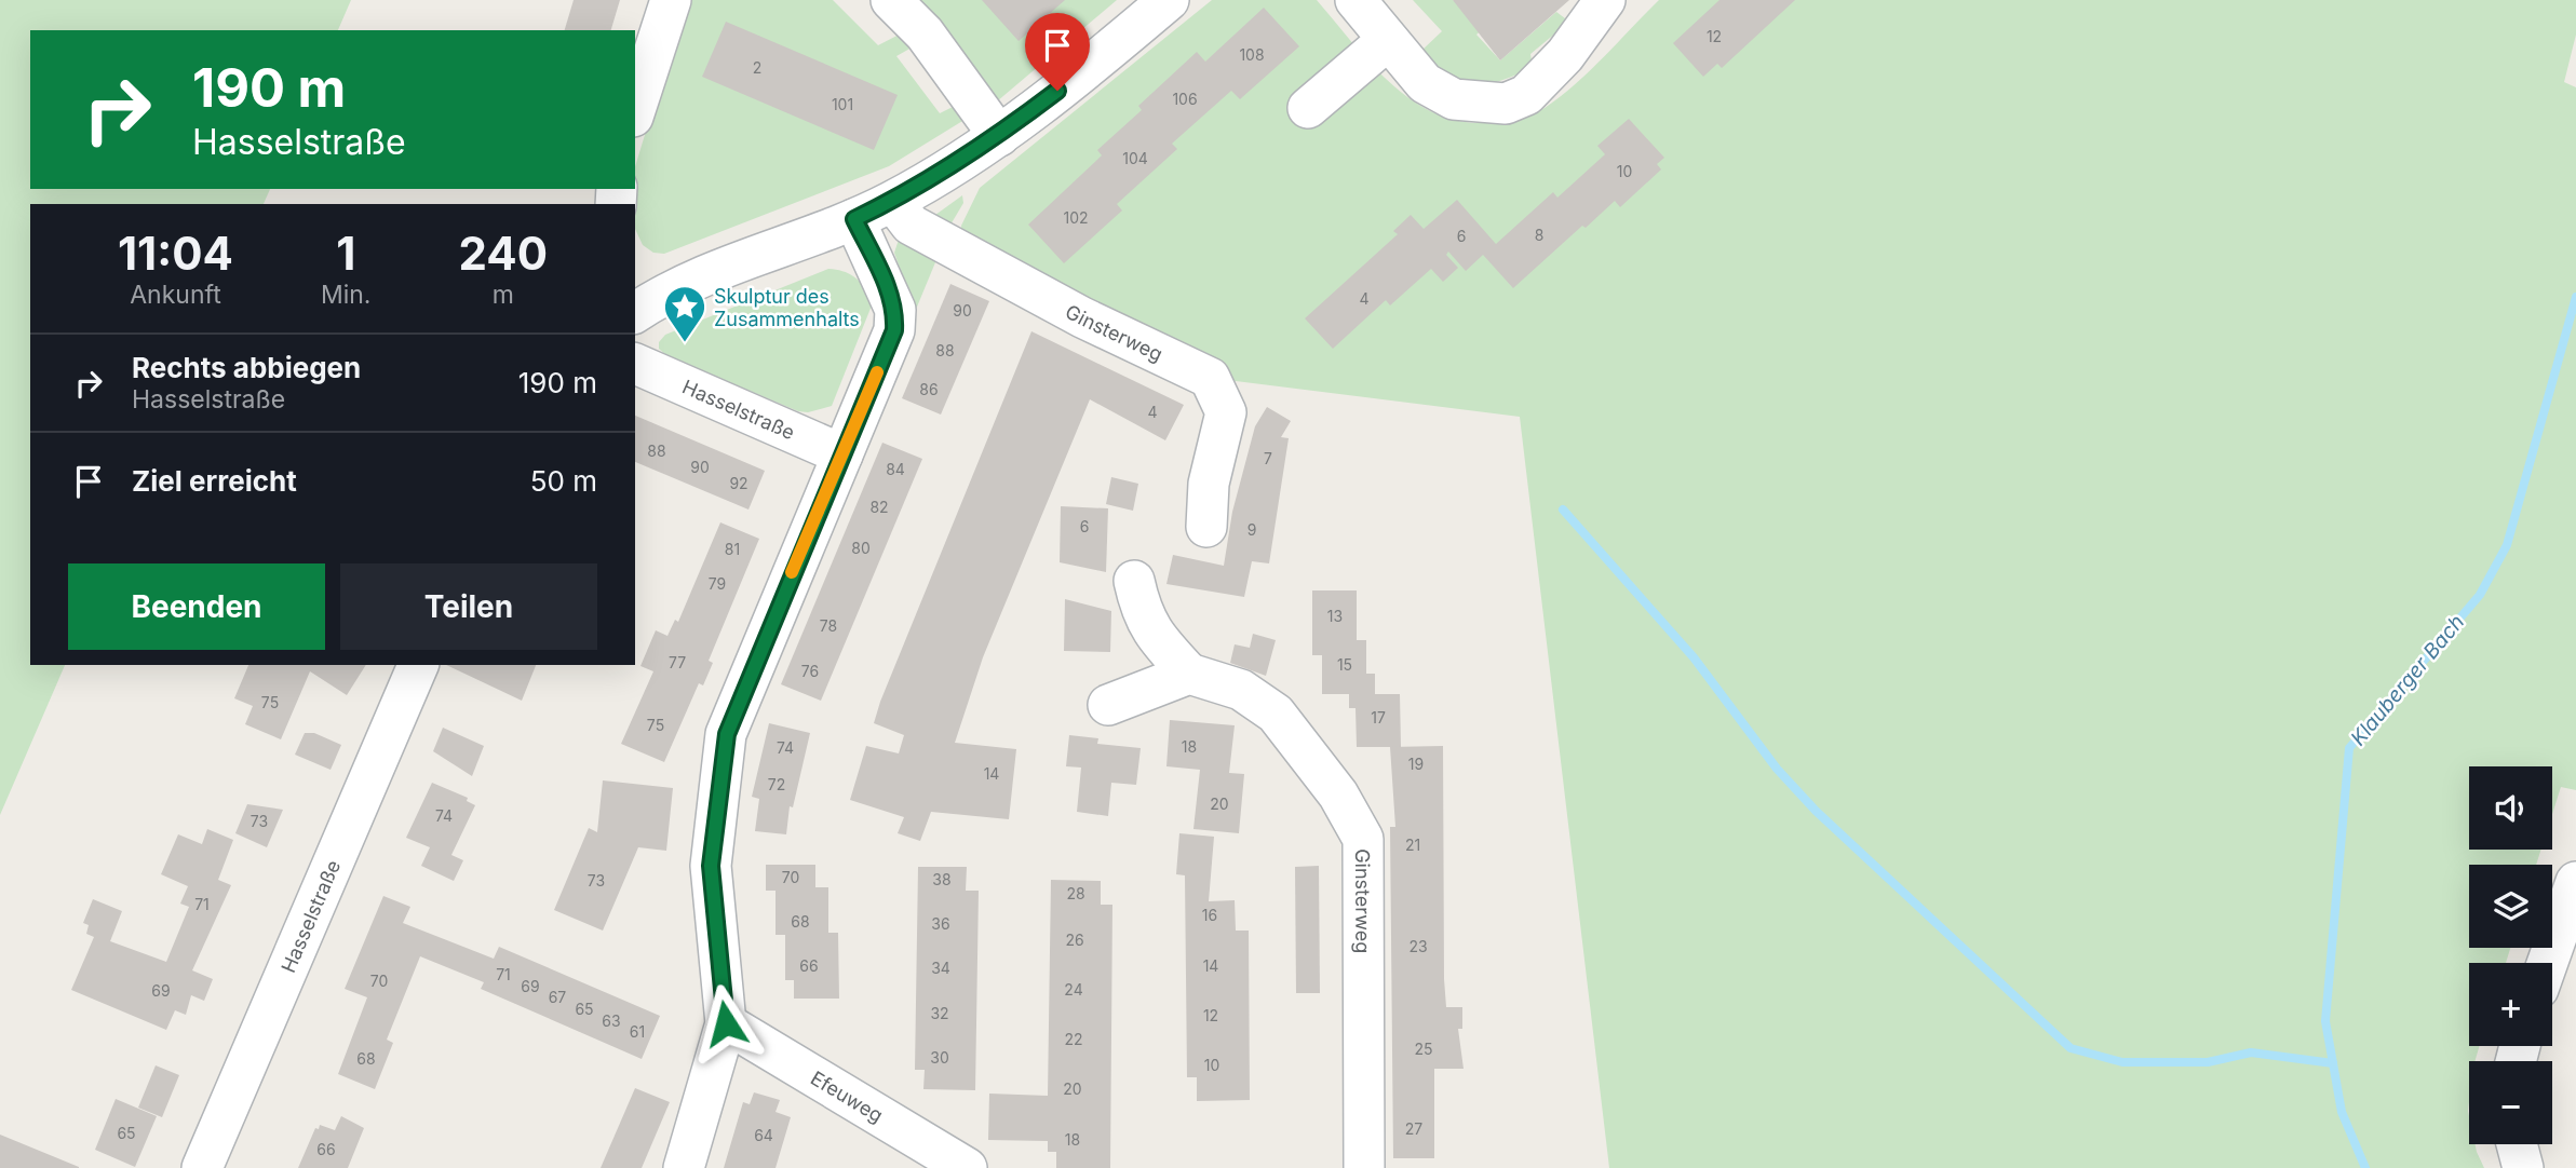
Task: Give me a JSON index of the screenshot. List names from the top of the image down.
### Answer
{
  "streets": {
    "street": ["Ginsterweg", "Hasselstraße", "Efeuweg"]
  },
  "water": ["Klauberger Bach"],
  "places": {
    "place": ["Skulptur des Zusammenhalts"]
  },
  "house_numbers": [
    "12",
    "108",
    "2",
    "106",
    "101",
    "104",
    "10",
    "102",
    "8",
    "6",
    "4",
    "90",
    "88",
    "86",
    "4",
    "88",
    "7",
    "90",
    "84",
    "92",
    "82",
    "6",
    "9",
    "80",
    "81",
    "79",
    "13",
    "78",
    "77",
    "15",
    "76",
    "75",
    "17",
    "75",
    "18",
    "74",
    "19",
    "14",
    "72",
    "20",
    "74",
    "73",
    "21",
    "70",
    "38",
    "73",
    "28",
    "71",
    "16",
    "68",
    "36",
    "26",
    "23",
    "66",
    "14",
    "34",
    "71",
    "70",
    "69",
    "24",
    "69",
    "67",
    "65",
    "32",
    "12",
    "63",
    "61",
    "22",
    "25",
    "30",
    "68",
    "10",
    "20",
    "27",
    "65",
    "64",
    "18",
    "66"
  ],
  "page": {
    "turn": ["190 m", "Hasselstraße"],
    "eta": [
      "11:04",
      "Ankunft",
      "1",
      "Min.",
      "240",
      "m"
    ],
    "list": [
      {
        "name": "Rechts abbiegen",
        "note": "Hasselstraße",
        "value": "190 m"
      },
      {
        "name": "Ziel erreicht",
        "value": "50 m"
      }
    ],
    "buttons": ["Beenden", "Teilen"],
    "map_buttons": ["+", "−"]
  }
}
